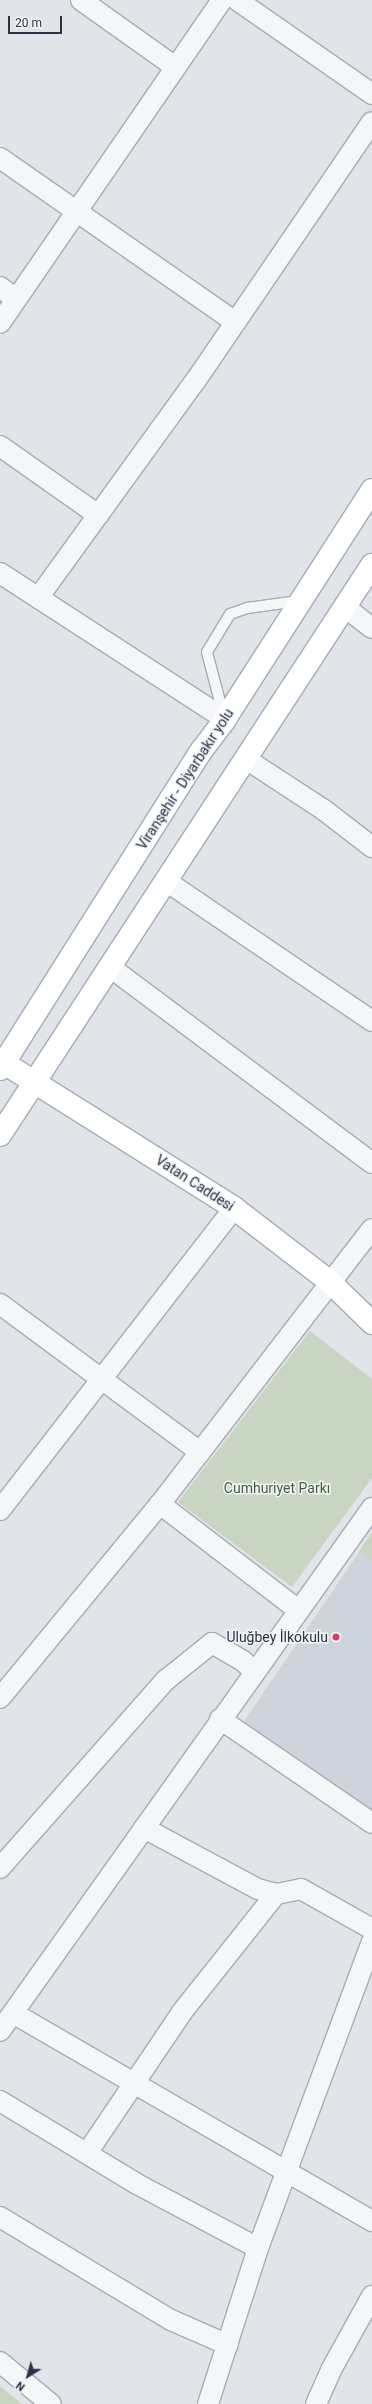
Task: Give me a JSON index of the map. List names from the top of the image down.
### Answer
{
  "streets": {
    "main road": ["Viranşehir - Diyarbakır yolu", "Vatan Caddesi"]
  },
  "crossings": [
    ["Viranşehir - Diyarbakır yolu", "Vatan Caddesi"]
  ],
  "parks": ["Cumhuriyet Parkı"],
  "places": ["Uluğbey İlkokulu"],
  "scale_bar": "20 m",
  "north": "bottom left"
}
